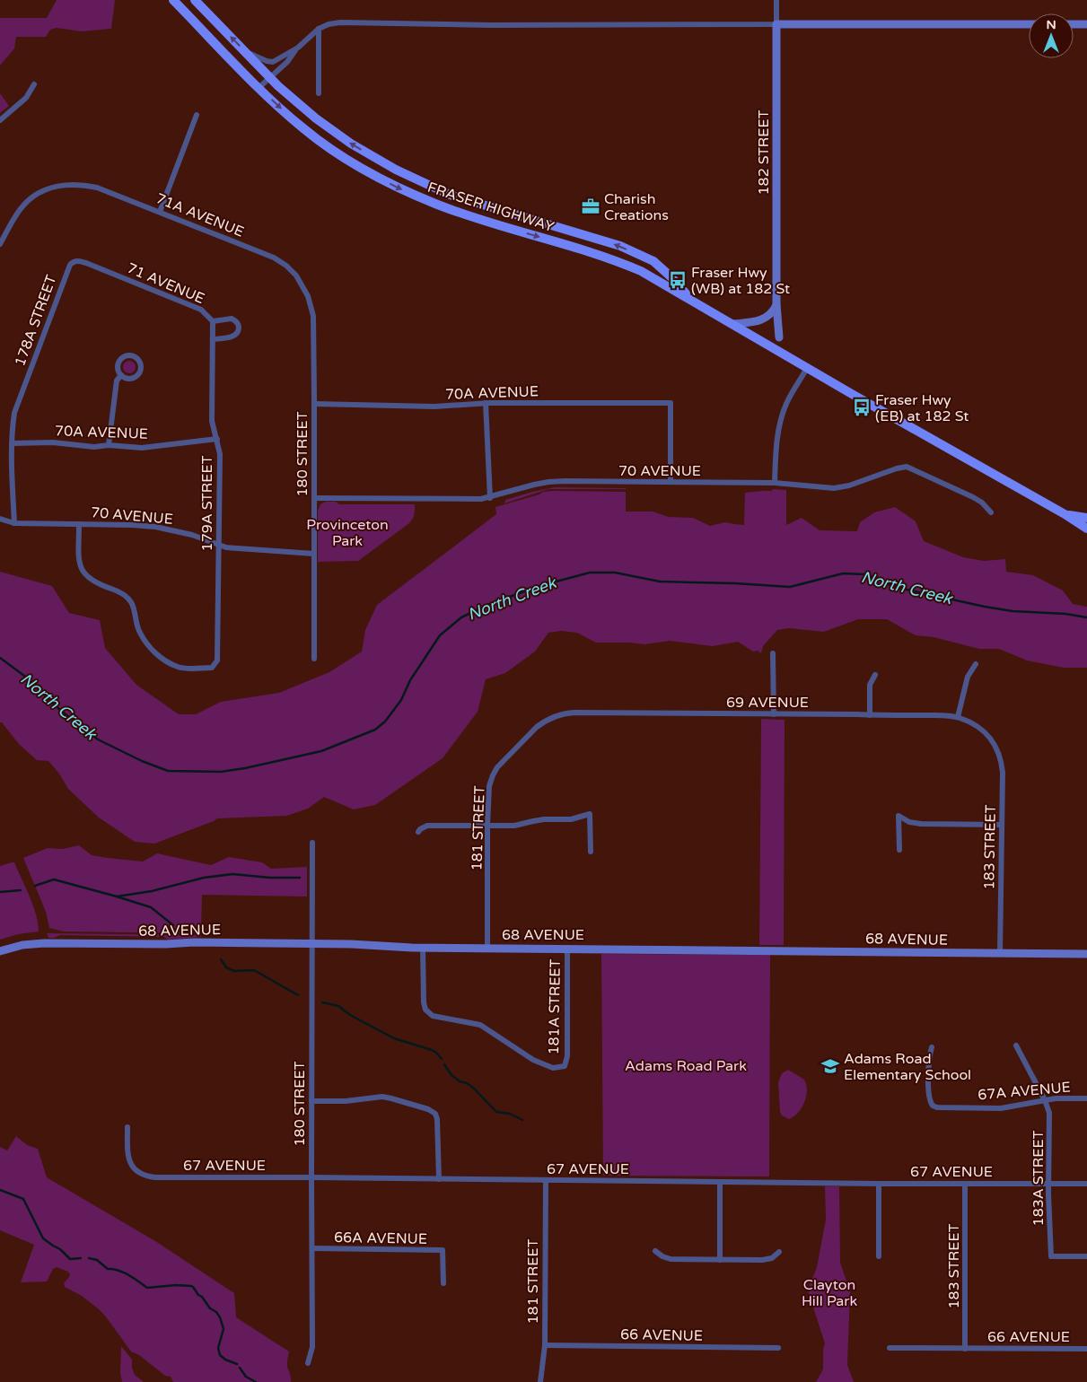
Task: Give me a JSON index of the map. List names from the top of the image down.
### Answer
{
  "streets": {
    "main road": ["FRASER HIGHWAY"],
    "street": [
      "182 STREET",
      "71A AVENUE",
      "71 AVENUE",
      "178A STREET",
      "70A AVENUE",
      "180 STREET",
      "70 AVENUE",
      "179A STREET",
      "69 AVENUE",
      "181 STREET",
      "183 STREET",
      "68 AVENUE",
      "181A STREET",
      "67A AVENUE",
      "67 AVENUE",
      "183A STREET",
      "66A AVENUE",
      "66 AVENUE"
    ]
  },
  "crossings": [
    ["71A AVENUE", "180 STREET"],
    ["71 AVENUE", "178A STREET"],
    ["71 AVENUE", "179A STREET"],
    ["178A STREET", "70A AVENUE"],
    ["178A STREET", "70 AVENUE"],
    ["70A AVENUE", "180 STREET"],
    ["70A AVENUE", "70 AVENUE"],
    ["70A AVENUE", "179A STREET"],
    ["180 STREET", "70 AVENUE"],
    ["180 STREET", "68 AVENUE"],
    ["180 STREET", "67 AVENUE"],
    ["180 STREET", "66A AVENUE"],
    ["70 AVENUE", "179A STREET"],
    ["69 AVENUE", "181 STREET"],
    ["69 AVENUE", "183 STREET"],
    ["181 STREET", "68 AVENUE"],
    ["181 STREET", "67 AVENUE"],
    ["181 STREET", "66 AVENUE"],
    ["183 STREET", "68 AVENUE"],
    ["183 STREET", "67 AVENUE"],
    ["183 STREET", "66 AVENUE"],
    ["68 AVENUE", "181A STREET"],
    ["67A AVENUE", "183A STREET"],
    ["67 AVENUE", "183A STREET"]
  ],
  "water": ["North Creek"],
  "parks": ["Provinceton Park", "Adams Road Park", "Clayton Hill Park"],
  "places": {
    "office": ["Charish Creations"],
    "bus stop": ["Fraser Hwy (WB) at 182 St", "Fraser Hwy (EB) at 182 St"],
    "school or university": ["Adams Road Elementary School"]
  },
  "north": "top"
}
